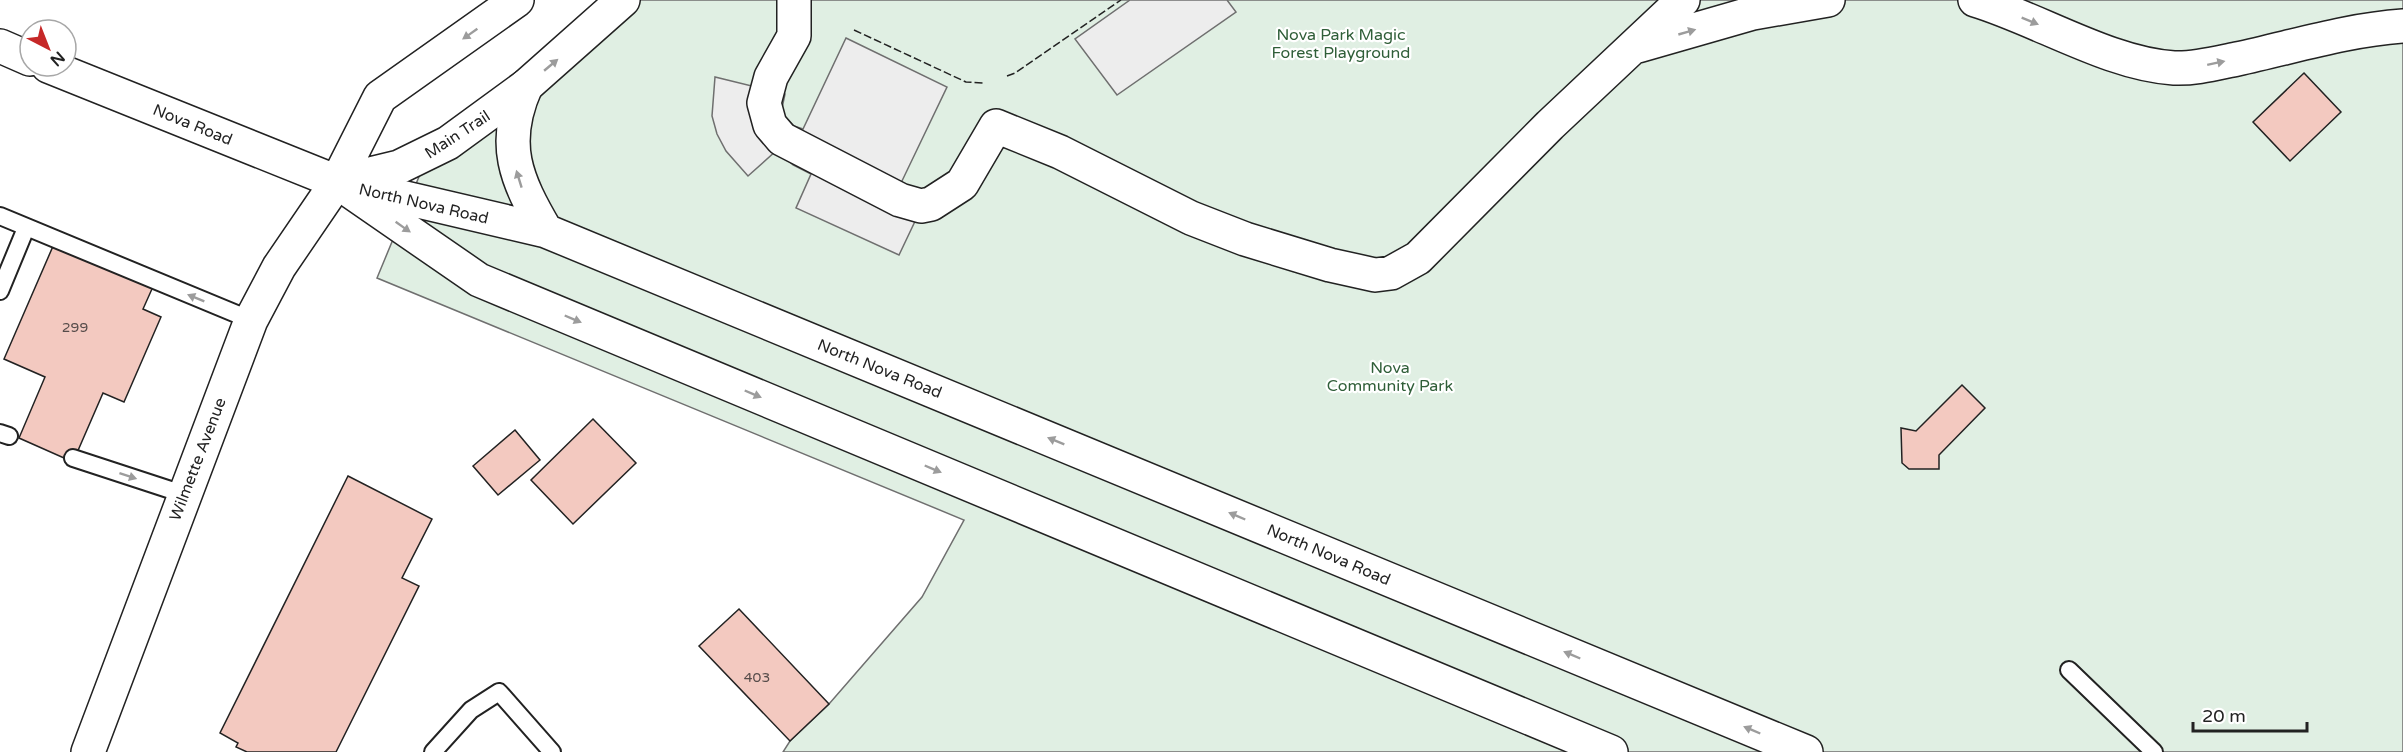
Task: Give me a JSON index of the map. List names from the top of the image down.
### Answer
{
  "streets": {
    "main road": [
      "Nova Road",
      "Main Trail",
      "North Nova Road",
      "Wilmette Avenue"
    ]
  },
  "crossings": [
    ["Nova Road", "Main Trail"],
    ["Nova Road", "North Nova Road"],
    ["Nova Road", "Wilmette Avenue"],
    ["Main Trail", "North Nova Road"],
    ["Main Trail", "Wilmette Avenue"],
    ["North Nova Road", "Wilmette Avenue"]
  ],
  "parks": ["Nova Park Magic Forest Playground", "Nova Community Park"],
  "house_numbers": ["299", "403"],
  "scale_bar": "20 m",
  "north": "bottom right"
}
